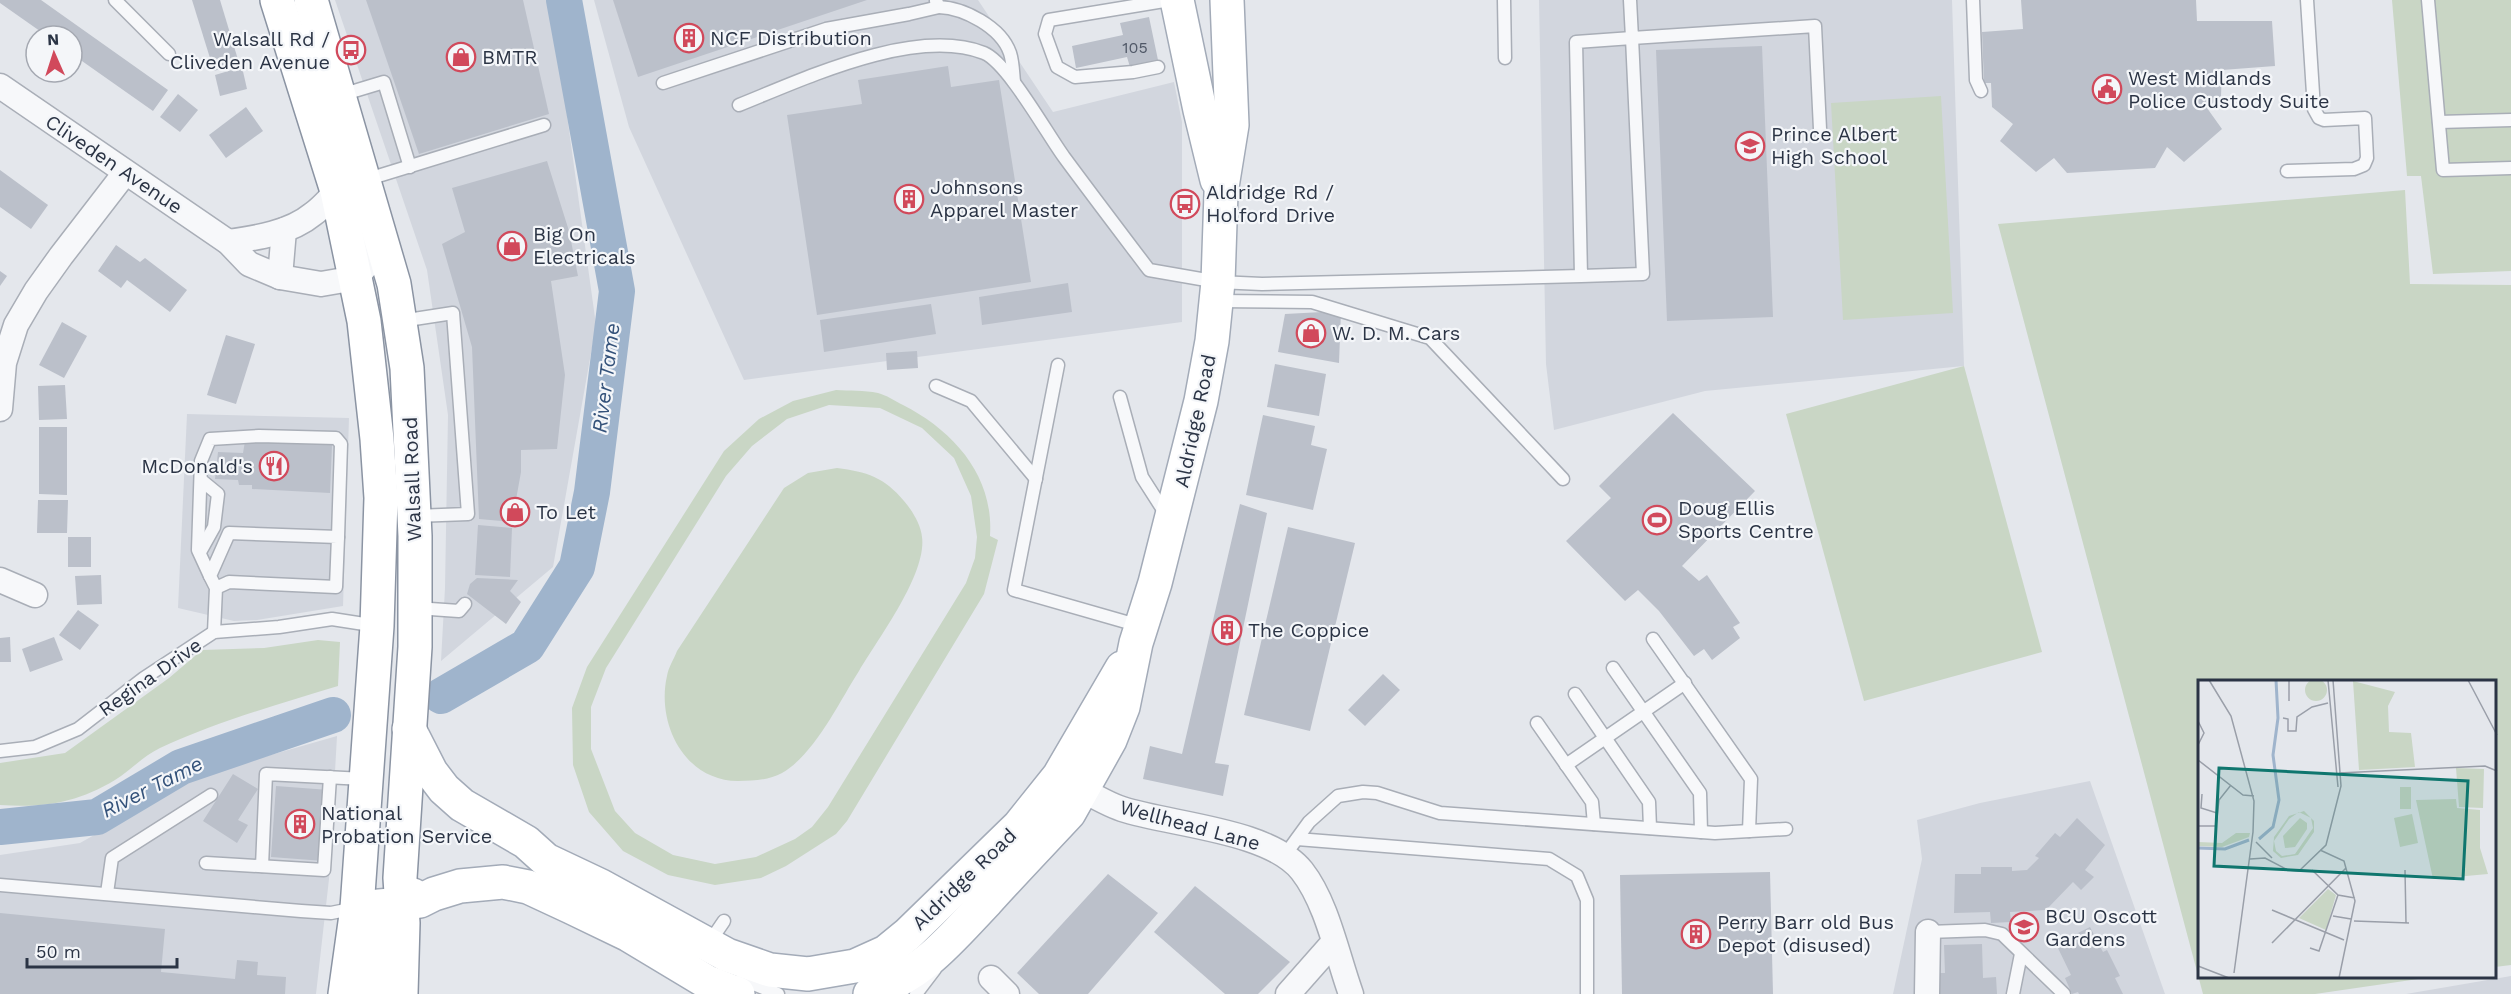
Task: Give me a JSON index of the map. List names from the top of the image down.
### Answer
{
  "streets": {
    "main road": ["Aldridge Road", "Walsall Road"],
    "street": ["Cliveden Avenue", "Wellhead Lane"],
    "lane": ["Regina Drive"]
  },
  "crossings": [
    ["Cliveden Avenue", "Walsall Road"],
    ["Aldridge Road", "Wellhead Lane"],
    ["Walsall Road", "Regina Drive"]
  ],
  "water": ["River Tame"],
  "places": {
    "building": [
      "NCF Distribution",
      "Johnsons Apparel Master",
      "The Coppice",
      "National Probation Service",
      "Perry Barr old Bus Depot (disused)"
    ],
    "bus stop": ["Walsall Rd / Cliveden Avenue", "Aldridge Rd / Holford Drive"],
    "shop": [
      "BMTR",
      "Big On Electricals",
      "W. D. M. Cars",
      "To Let"
    ],
    "public building": ["West Midlands Police Custody Suite"],
    "school or university": ["Prince Albert High School", "BCU Oscott Gardens"],
    "restaurant": ["McDonald's"],
    "sports": ["Doug Ellis Sports Centre"]
  },
  "house_numbers": ["105"],
  "scale_bar": "50 m",
  "north": "top"
}
